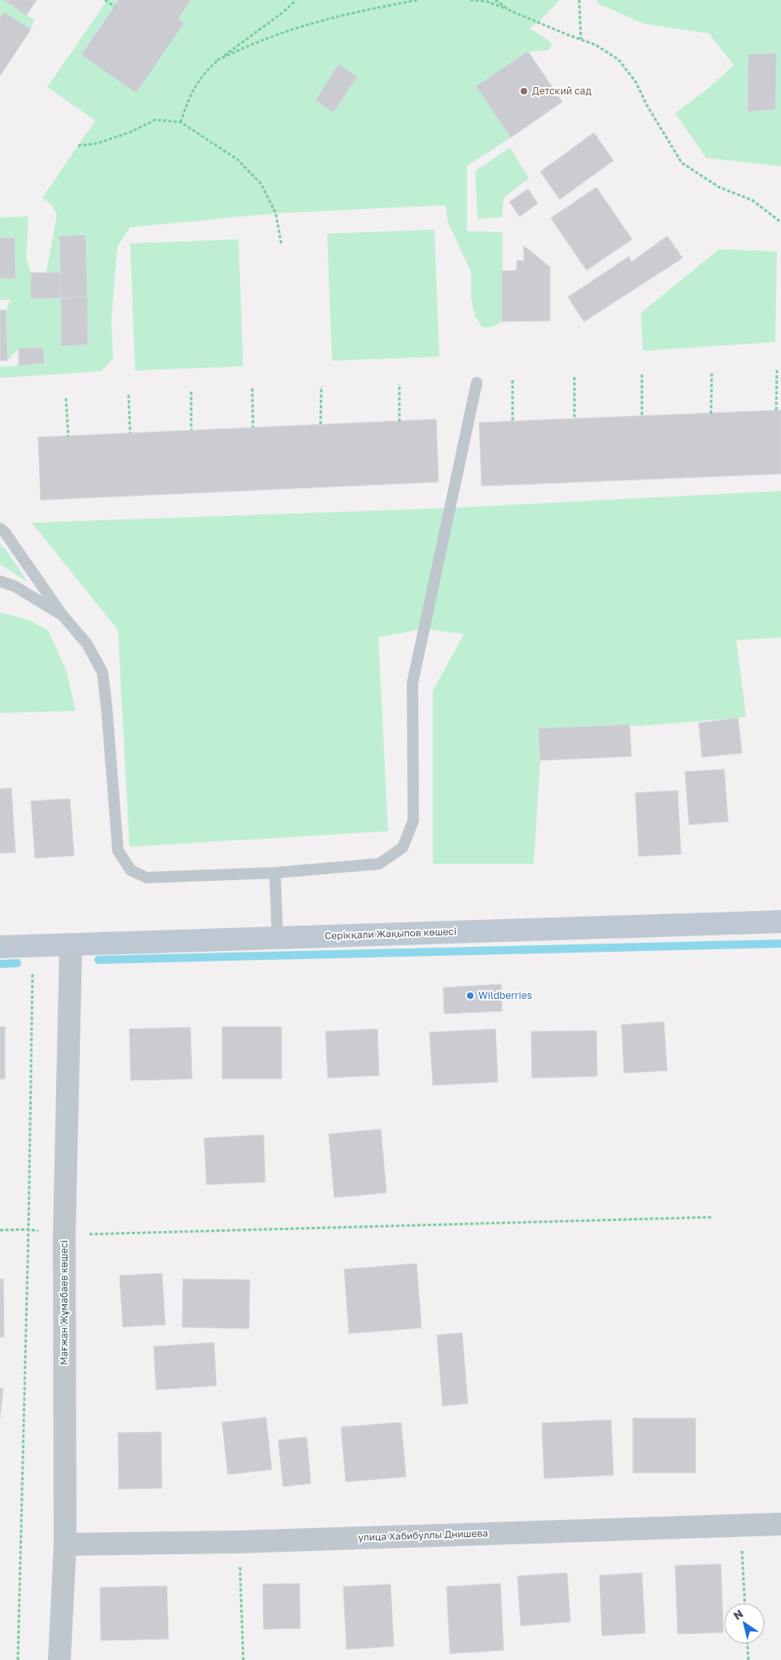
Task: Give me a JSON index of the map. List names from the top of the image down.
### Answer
{
  "streets": {
    "main road": ["Серікқали Жақыпов көшесі"],
    "street": ["Мағжан Жұмабаев көшесі", "улица Хабибуллы Днишева"]
  },
  "crossings": [
    ["Серікқали Жақыпов көшесі", "Мағжан Жұмабаев көшесі"],
    ["Мағжан Жұмабаев көшесі", "улица Хабибуллы Днишева"]
  ],
  "places": ["Детский сад", "Wildberries"],
  "north": "top left"
}
